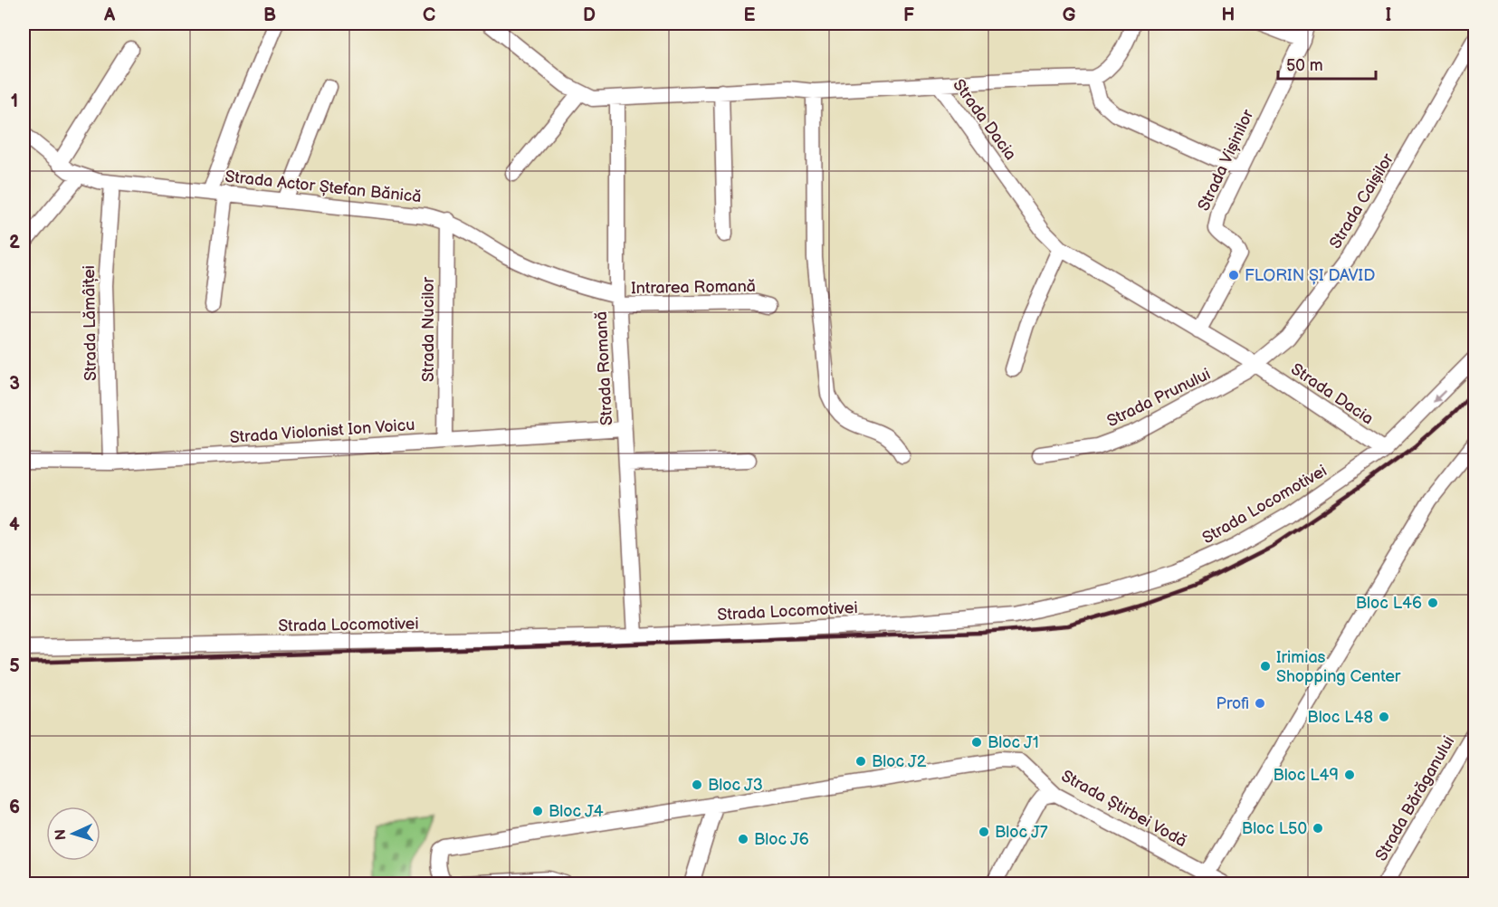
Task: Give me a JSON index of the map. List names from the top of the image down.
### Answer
{
  "streets": {
    "street": [
      "Strada Dacia",
      "Strada Vișinilor",
      "Strada Actor Ștefan Bănică",
      "Strada Caișilor",
      "Intrarea Romană",
      "Strada Lămâiței",
      "Strada Nucilor",
      "Strada Romană",
      "Strada Prunului",
      "Strada Violonist Ion Voicu",
      "Strada Locomotivei",
      "Strada Bărăganului",
      "Strada Știrbei Vodă"
    ]
  },
  "crossings": [
    ["Strada Dacia", "Strada Vișinilor"],
    ["Strada Dacia", "Strada Caișilor"],
    ["Strada Dacia", "Strada Romană"],
    ["Strada Dacia", "Strada Prunului"],
    ["Strada Dacia", "Strada Locomotivei"],
    ["Strada Actor Ștefan Bănică", "Intrarea Romană"],
    ["Strada Actor Ștefan Bănică", "Strada Lămâiței"],
    ["Strada Actor Ștefan Bănică", "Strada Nucilor"],
    ["Strada Actor Ștefan Bănică", "Strada Romană"],
    ["Strada Caișilor", "Strada Prunului"],
    ["Intrarea Romană", "Strada Romană"],
    ["Strada Lămâiței", "Strada Violonist Ion Voicu"],
    ["Strada Nucilor", "Strada Violonist Ion Voicu"],
    ["Strada Romană", "Strada Violonist Ion Voicu"],
    ["Strada Romană", "Strada Locomotivei"]
  ],
  "places": [
    "FLORIN ȘI DAVID",
    "Bloc L46",
    "Irimias Shopping Center",
    "Profi",
    "Bloc L48",
    "Bloc J1",
    "Bloc J2",
    "Bloc L49",
    "Bloc J3",
    "Bloc J4",
    "Bloc L50",
    "Bloc J7",
    "Bloc J6"
  ],
  "scale_bar": "50 m",
  "north": "left",
  "grid": {
    "columns": [
      "A",
      "B",
      "C",
      "D",
      "E",
      "F",
      "G",
      "H",
      "I"
    ],
    "rows": [
      "1",
      "2",
      "3",
      "4",
      "5",
      "6"
    ]
  }
}
